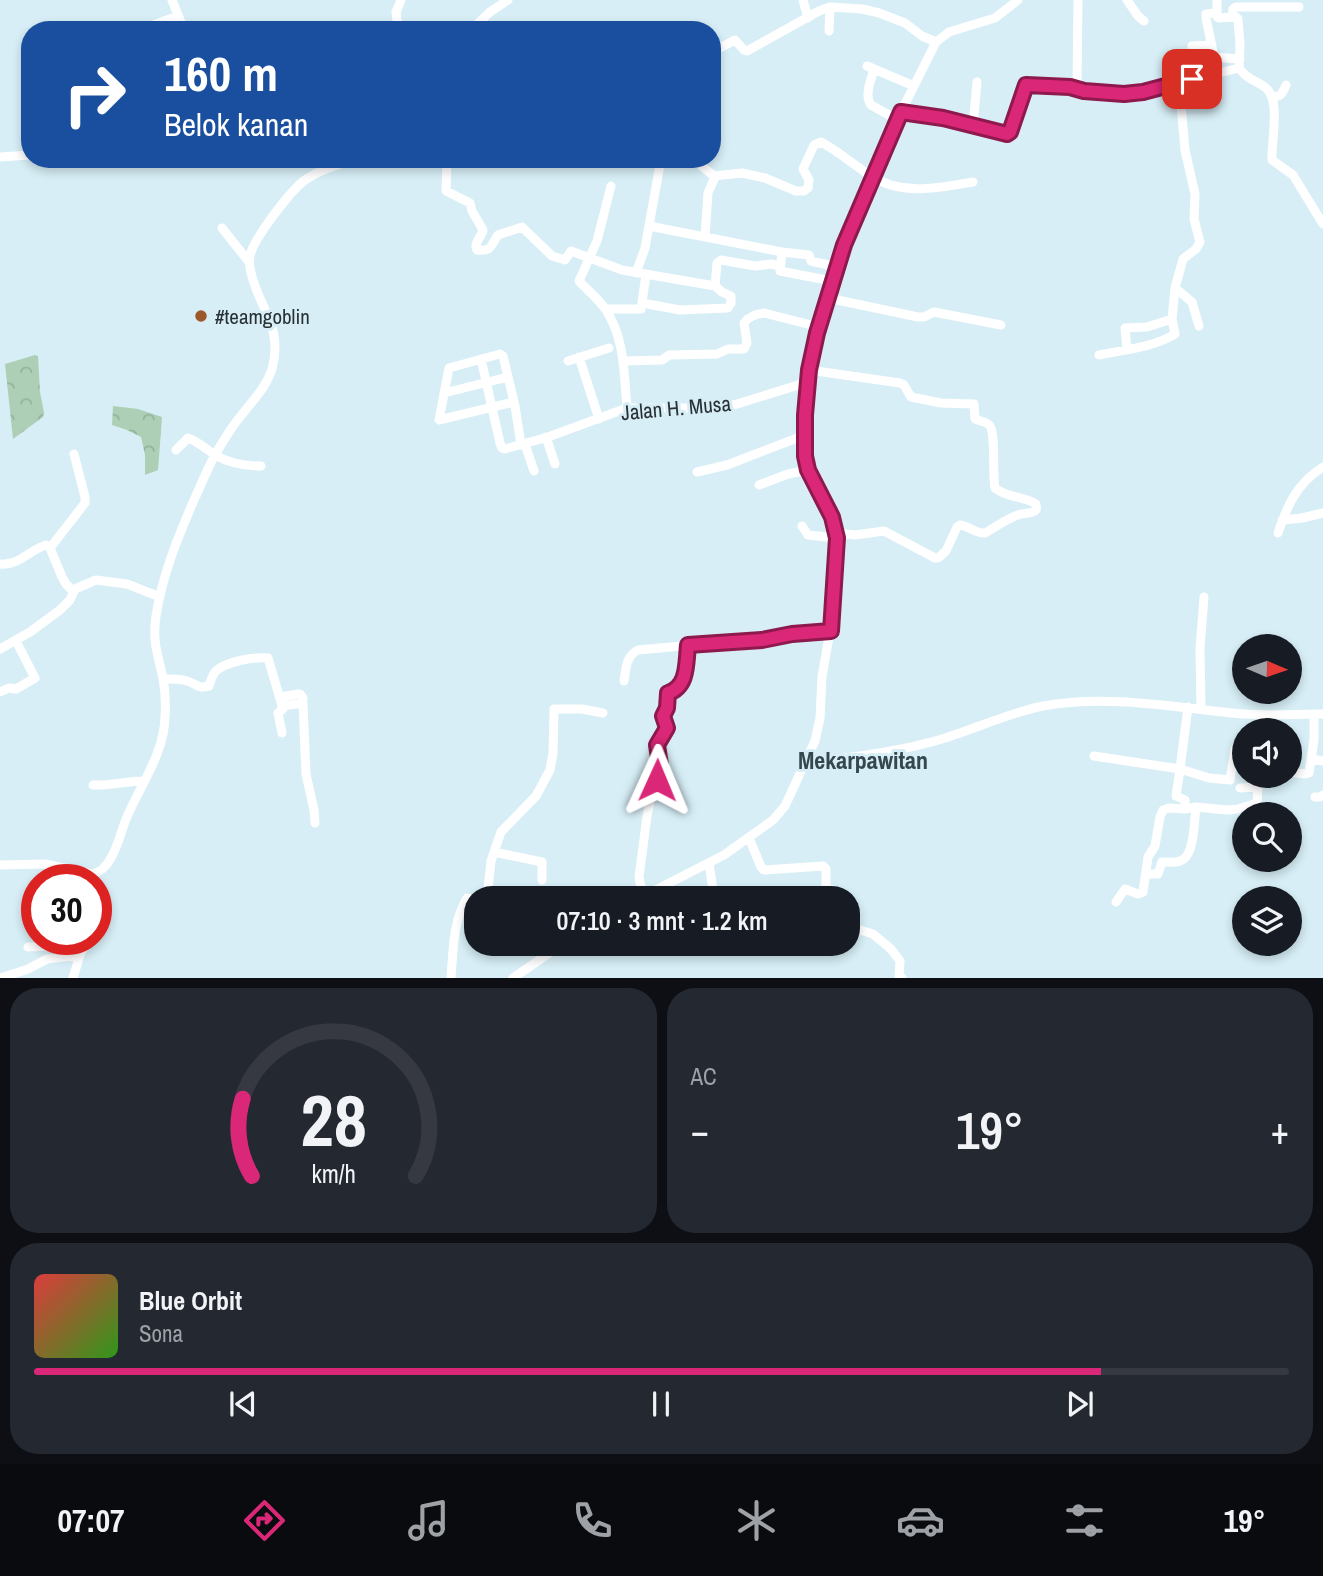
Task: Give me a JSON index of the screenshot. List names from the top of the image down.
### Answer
{
  "streets": {
    "street": ["Jalan H. Musa"]
  },
  "districts": ["Mekarpawitan"],
  "places": ["#teamgoblin"],
  "north": "right",
  "page": {
    "turn": ["160 m", "Belok kanan"],
    "limit": "30",
    "trip": "07:10 · 3 mnt · 1.2 km",
    "tile": "AC",
    "heat": ["−", "19°", "+"],
    "song": ["Blue Orbit", "Sona"],
    "tabs": ["07:07", "19°"],
    "gauge": ["28", "km/h"]
  }
}
